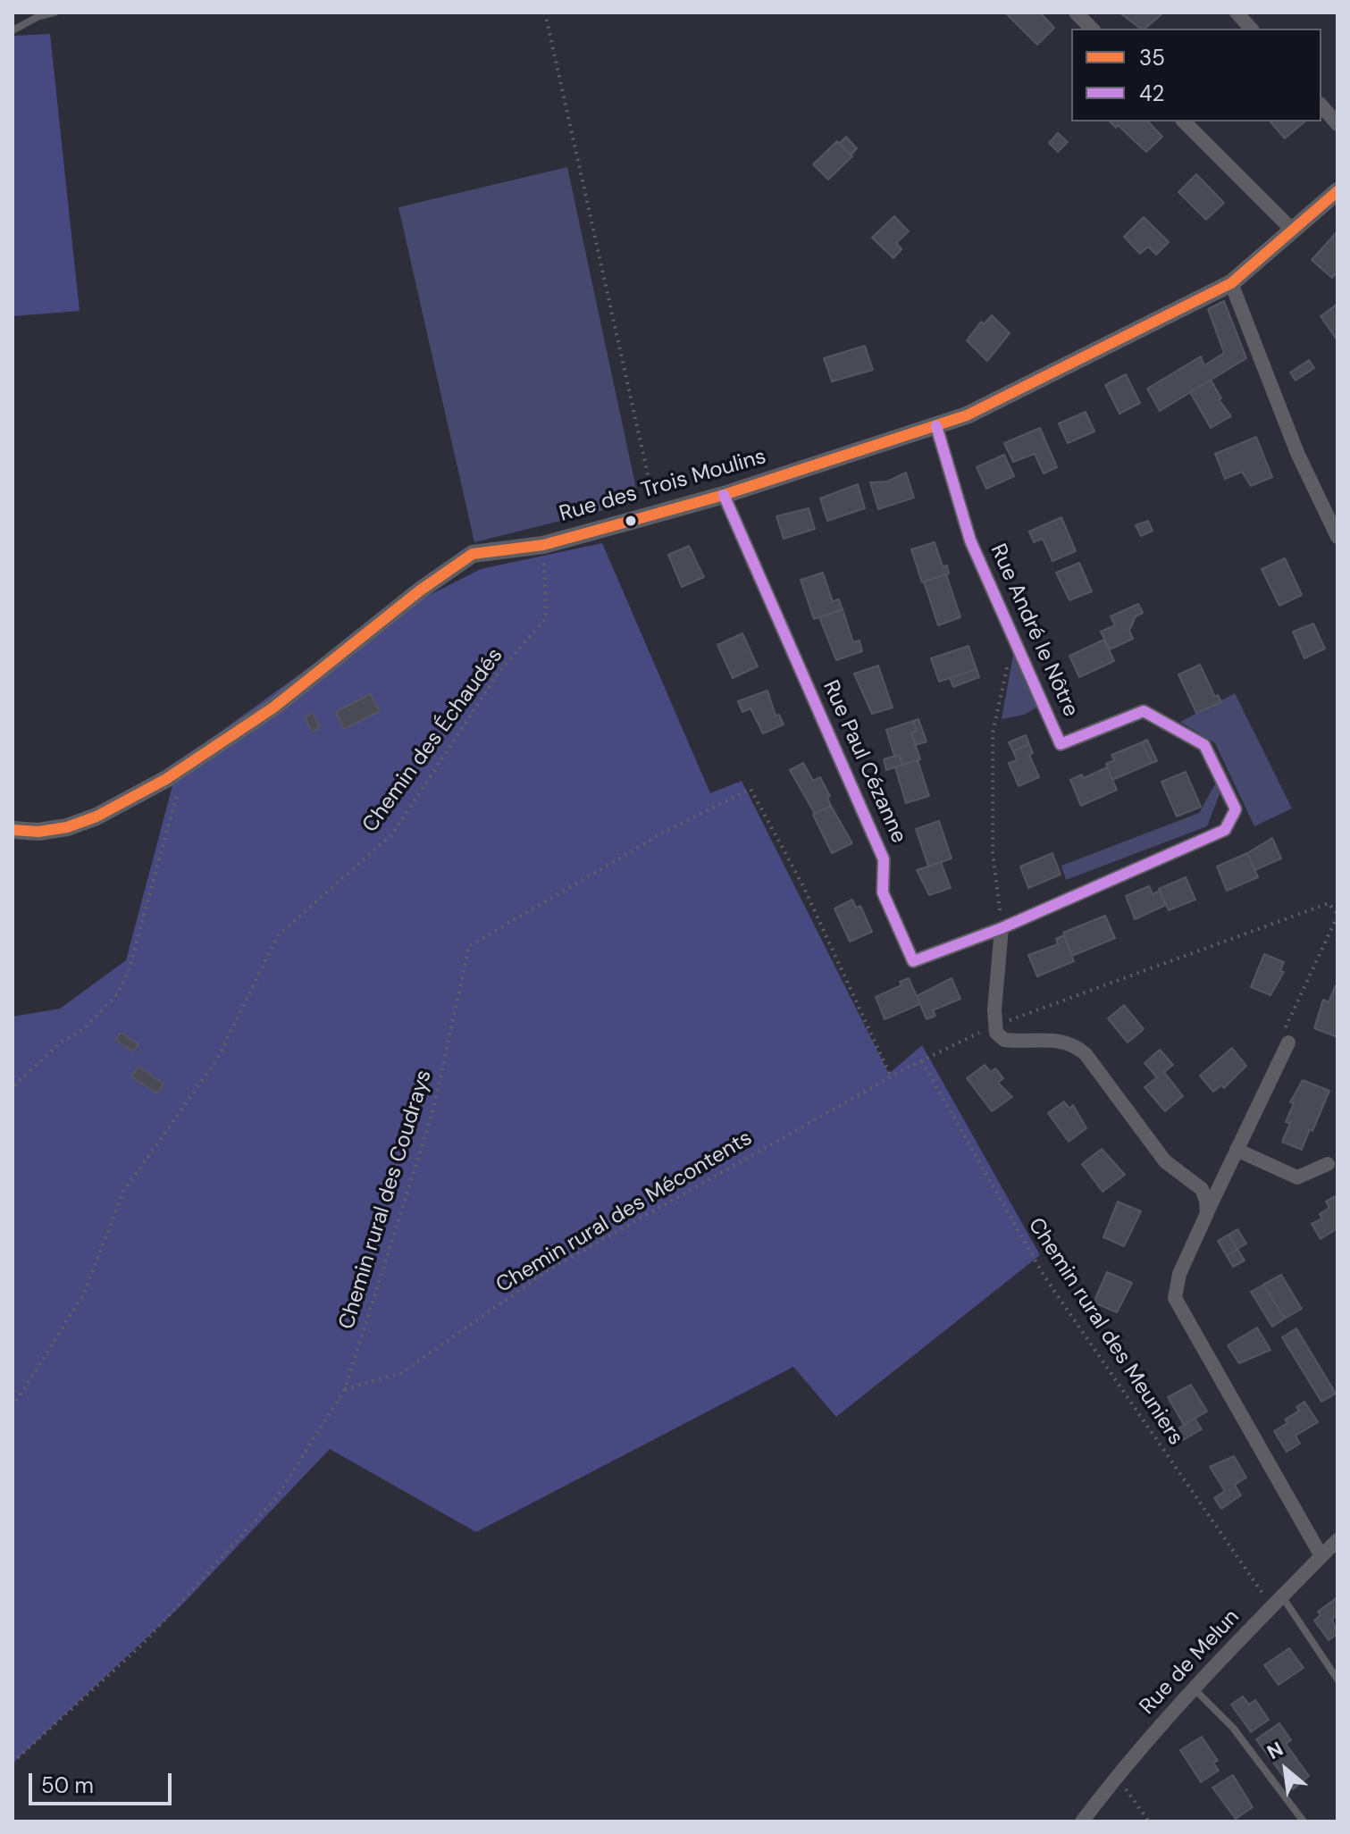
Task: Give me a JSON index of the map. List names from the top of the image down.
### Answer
{
  "streets": {
    "street": [
      "Rue des Trois Moulins",
      "Rue André le Nôtre",
      "Rue Paul Cézanne",
      "Rue de Melun"
    ],
    "path": [
      "Chemin des Échaudés",
      "Chemin rural des Coudrays",
      "Chemin rural des Mécontents",
      "Chemin rural des Meuniers"
    ]
  },
  "crossings": [
    ["Rue des Trois Moulins", "Rue André le Nôtre"],
    ["Rue des Trois Moulins", "Chemin des Échaudés"],
    ["Rue des Trois Moulins", "Rue Paul Cézanne"],
    ["Rue André le Nôtre", "Rue Paul Cézanne"],
    ["Chemin rural des Coudrays", "Chemin rural des Mécontents"],
    ["Chemin rural des Mécontents", "Chemin rural des Meuniers"],
    ["Chemin rural des Meuniers", "Rue de Melun"]
  ],
  "lines": ["transit line 35", "transit line 42"],
  "legend": ["35", "42"],
  "scale_bar": "50 m",
  "north": "top left"
}
